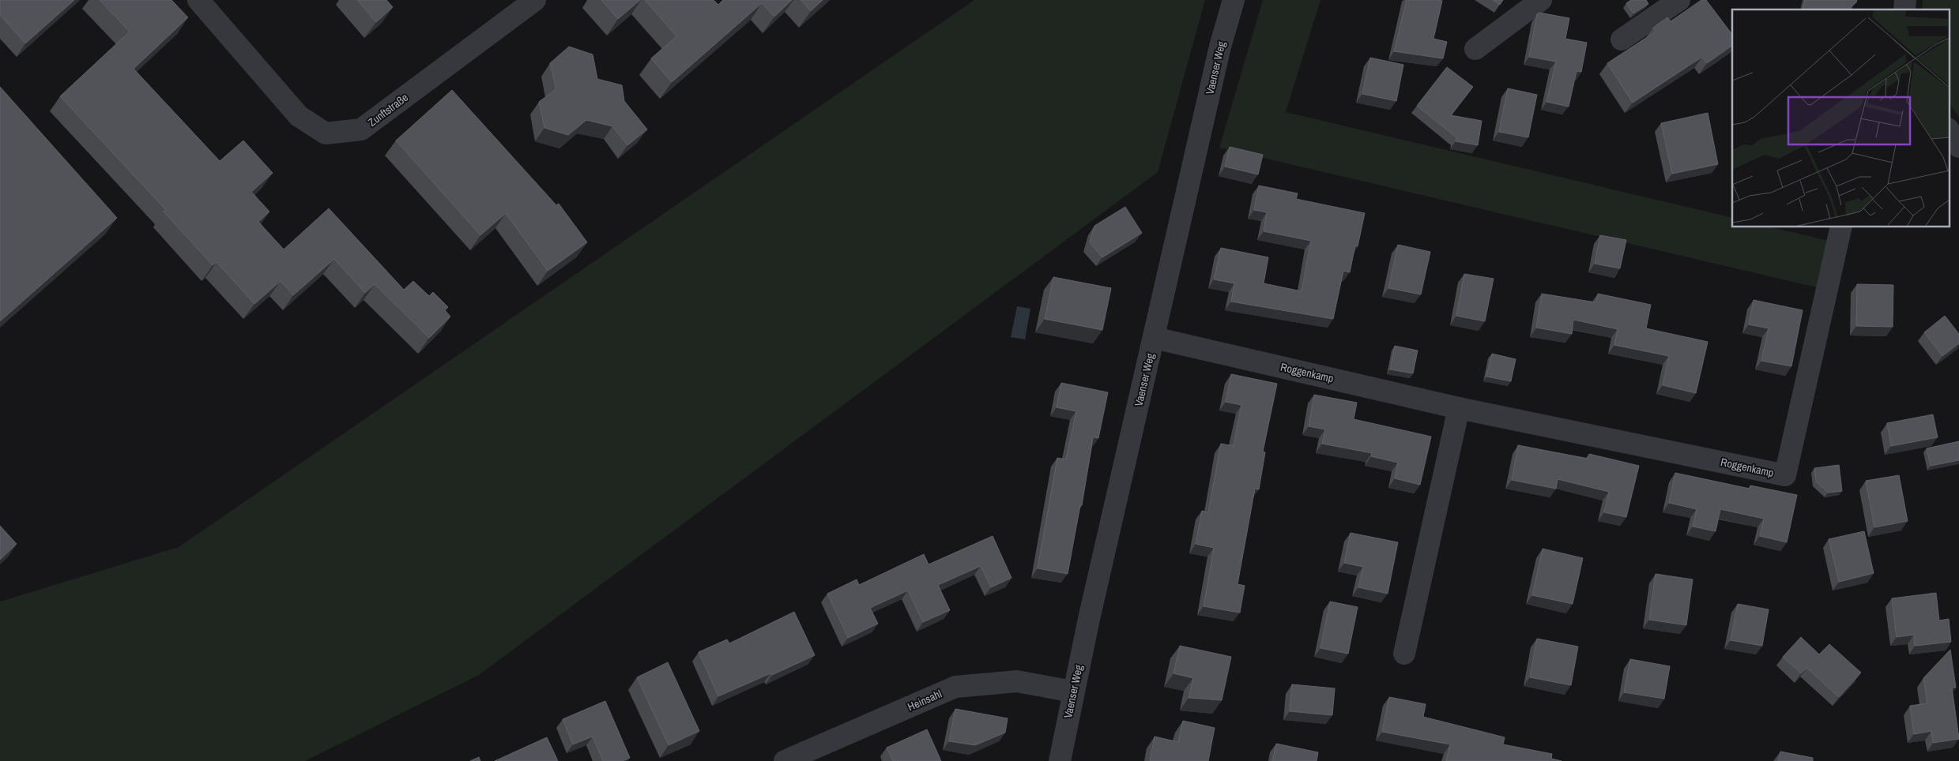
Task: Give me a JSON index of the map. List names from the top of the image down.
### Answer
{
  "streets": {
    "street": [
      "Vaenser Weg",
      "Zunftstraße",
      "Roggenkamp",
      "Heinsahl"
    ]
  },
  "crossings": [
    ["Vaenser Weg", "Roggenkamp"],
    ["Vaenser Weg", "Heinsahl"]
  ]
}
